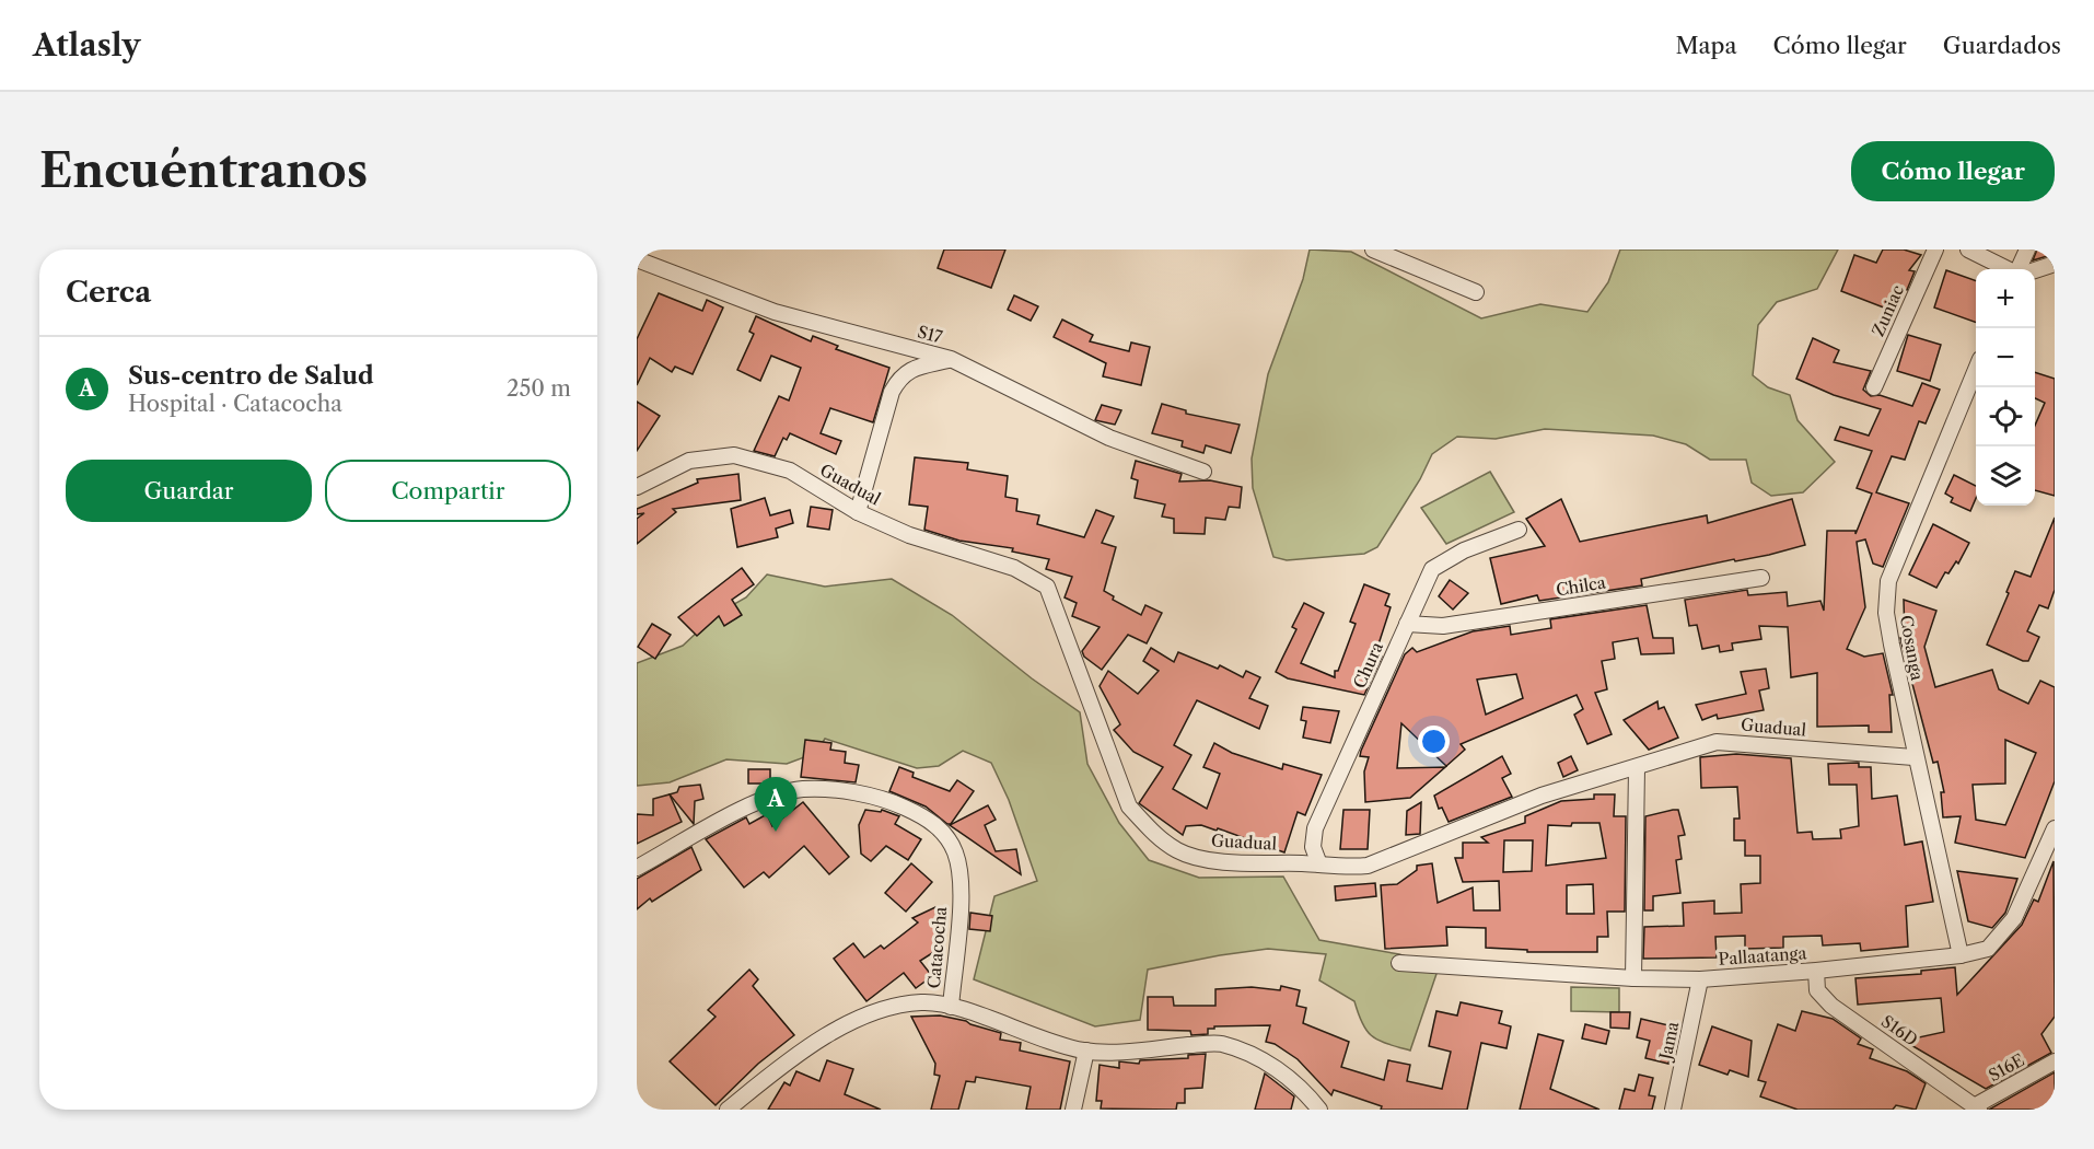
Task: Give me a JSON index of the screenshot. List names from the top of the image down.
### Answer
{
  "streets": {
    "street": [
      "Zuniac",
      "S17",
      "Guadual",
      "Chilca",
      "Cosanga",
      "Chura",
      "Catacocha",
      "Pallaatanga",
      "S16D",
      "Jama",
      "S16E"
    ]
  },
  "crossings": [
    ["Guadual", "Cosanga"],
    ["Guadual", "Chura"],
    ["Chilca", "Chura"],
    ["Cosanga", "Pallaatanga"],
    ["Pallaatanga", "S16D"],
    ["Pallaatanga", "Jama"],
    ["S16D", "S16E"]
  ],
  "page": {
    "header": "Atlasly",
    "nav": ["Mapa", "Cómo llegar", "Guardados"],
    "buttons": [
      "Cómo llegar",
      ["Guardar", "Compartir"]
    ],
    "title": "Encuéntranos",
    "heading": "Cerca",
    "map_buttons": ["+", "−"],
    "list": [
      {
        "mark": "A",
        "name": "Sus-centro de Salud",
        "note": "Hospital · Catacocha",
        "value": "250 m"
      }
    ],
    "pins": "A"
  }
}
